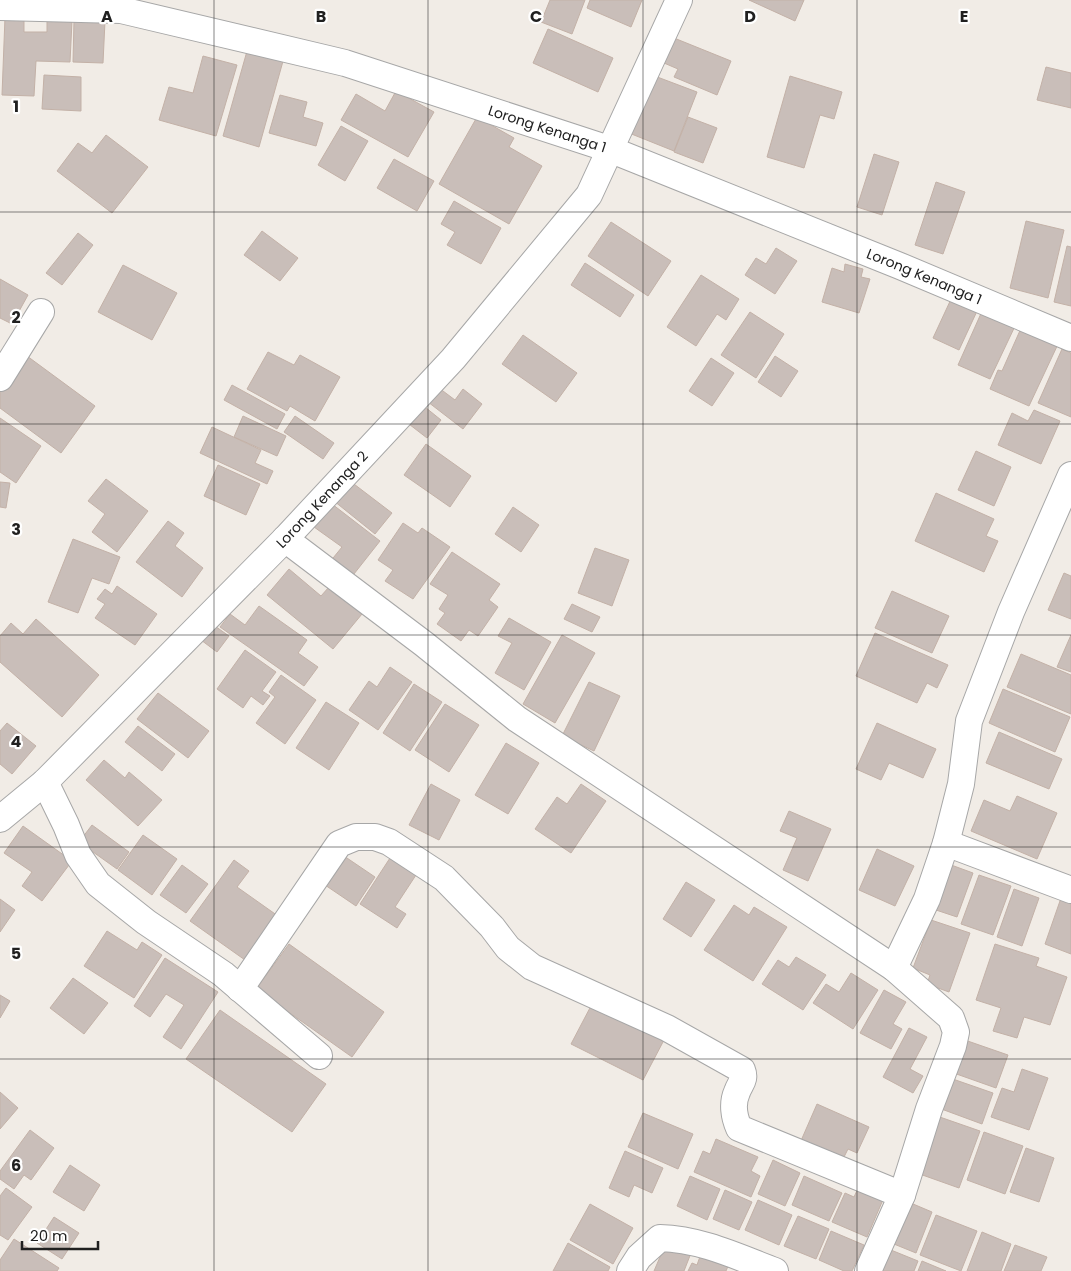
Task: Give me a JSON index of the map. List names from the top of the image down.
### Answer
{
  "streets": {
    "street": ["Lorong Kenanga 1", "Lorong Kenanga 2"]
  },
  "crossings": [
    ["Lorong Kenanga 1", "Lorong Kenanga 2"]
  ],
  "scale_bar": "20 m",
  "grid": {
    "columns": [
      "A",
      "B",
      "C",
      "D",
      "E"
    ],
    "rows": [
      "1",
      "2",
      "3",
      "4",
      "5",
      "6"
    ]
  }
}
